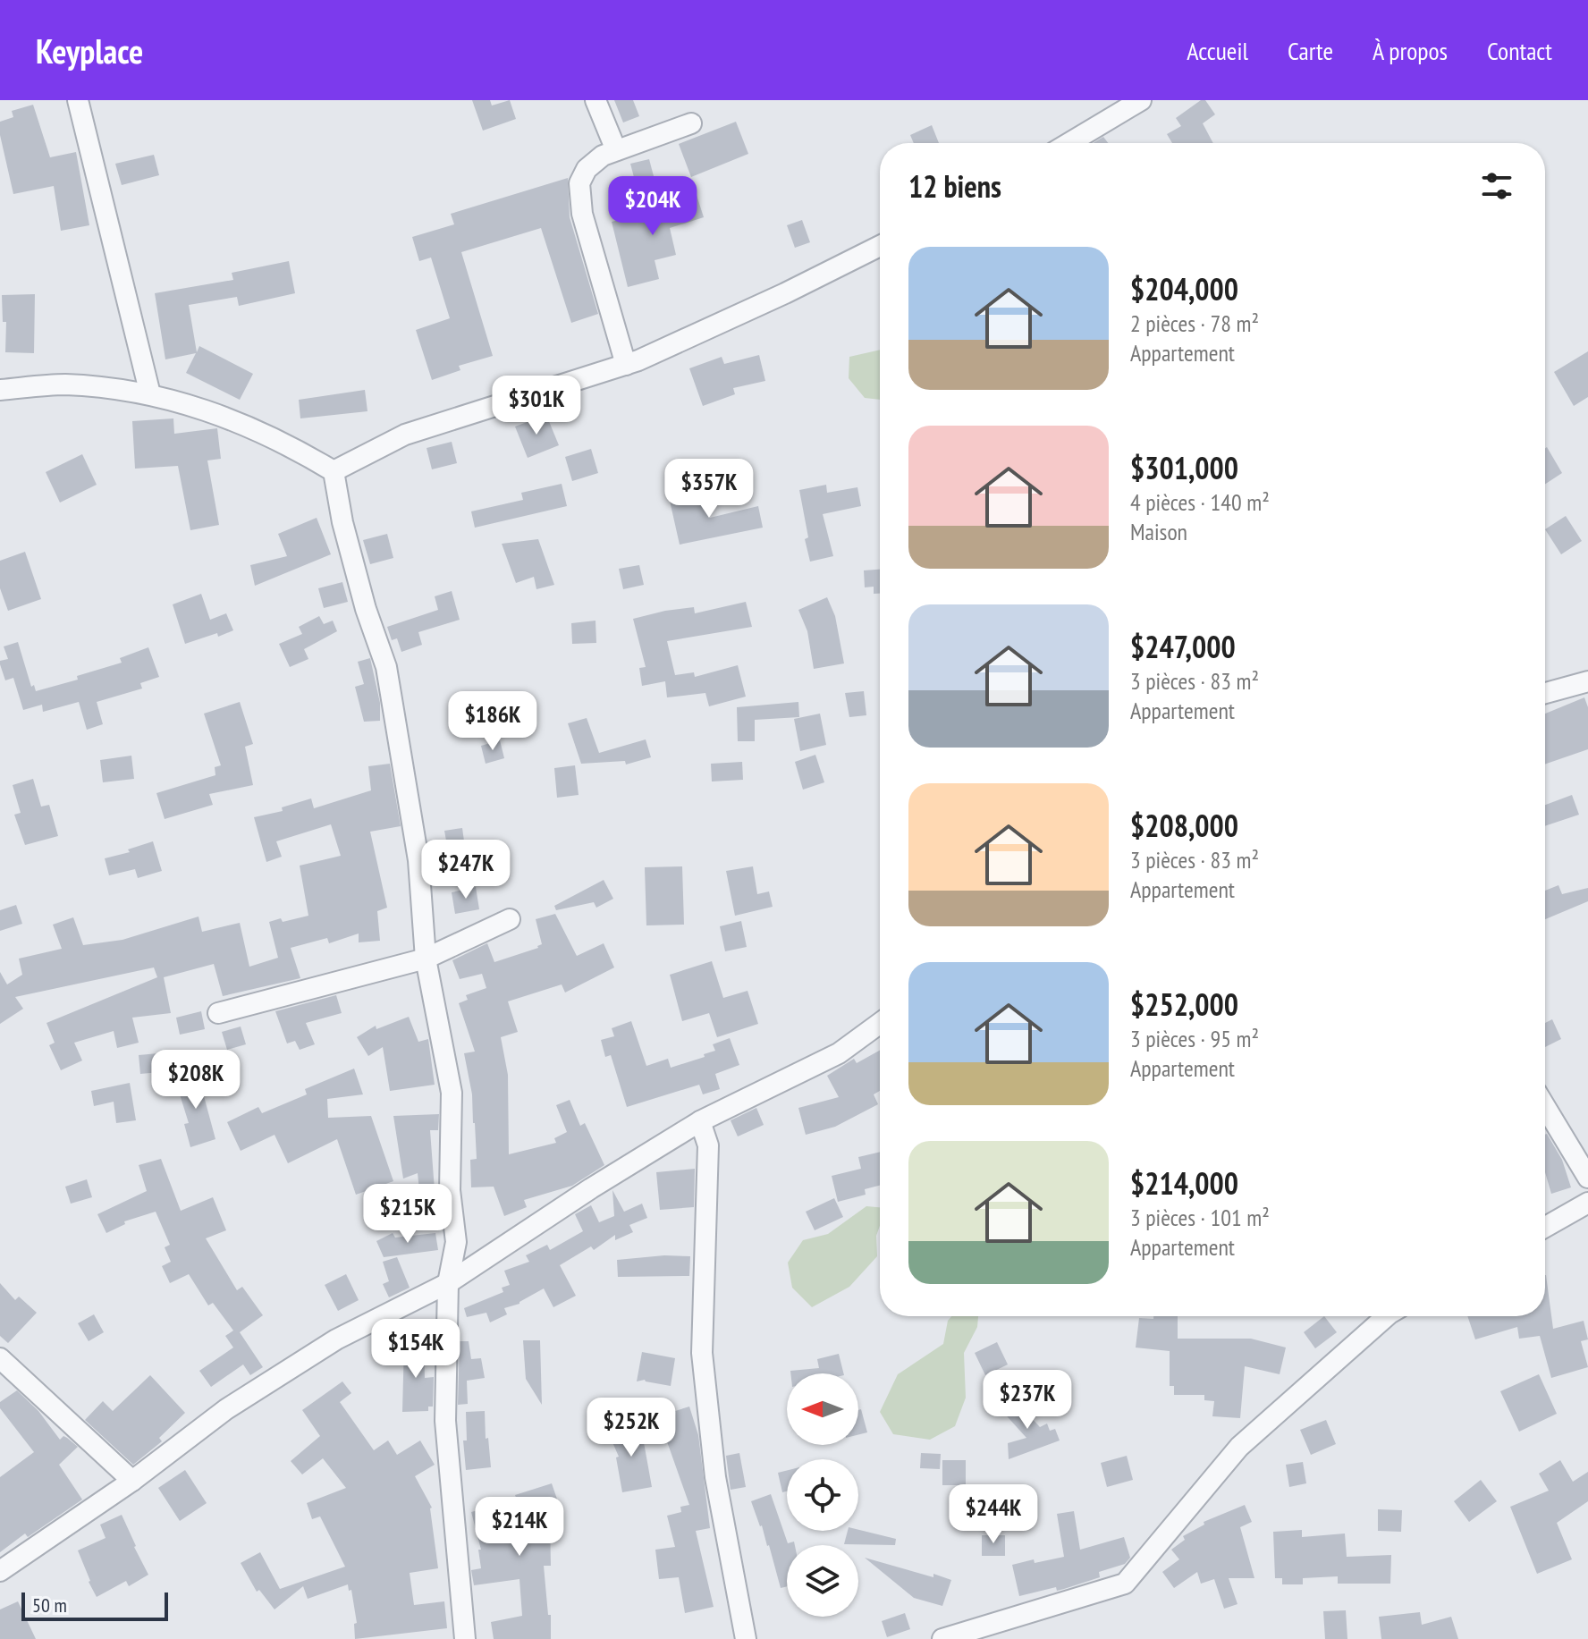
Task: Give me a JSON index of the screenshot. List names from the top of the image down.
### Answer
{
  "scale_bar": "50 m",
  "north": "left",
  "page": {
    "header": "Keyplace",
    "nav": [
      "Accueil",
      "Carte",
      "À propos",
      "Contact"
    ],
    "heading": "12 biens",
    "price": [
      "$204K",
      "$301K",
      "$357K",
      "$186K",
      "$247K",
      "$208K",
      "$215K",
      "$154K",
      "$237K",
      "$252K",
      "$244K",
      "$214K"
    ],
    "list": [
      {
        "name": "$204,000",
        "note": "2 pièces · 78 m² · Appartement"
      },
      {
        "name": "$301,000",
        "note": "4 pièces · 140 m² · Maison"
      },
      {
        "name": "$247,000",
        "note": "3 pièces · 83 m² · Appartement"
      },
      {
        "name": "$208,000",
        "note": "3 pièces · 83 m² · Appartement"
      },
      {
        "name": "$252,000",
        "note": "3 pièces · 95 m² · Appartement"
      },
      {
        "name": "$214,000",
        "note": "3 pièces · 101 m² · Appartement"
      }
    ],
    "scale": "50 m"
  }
}
